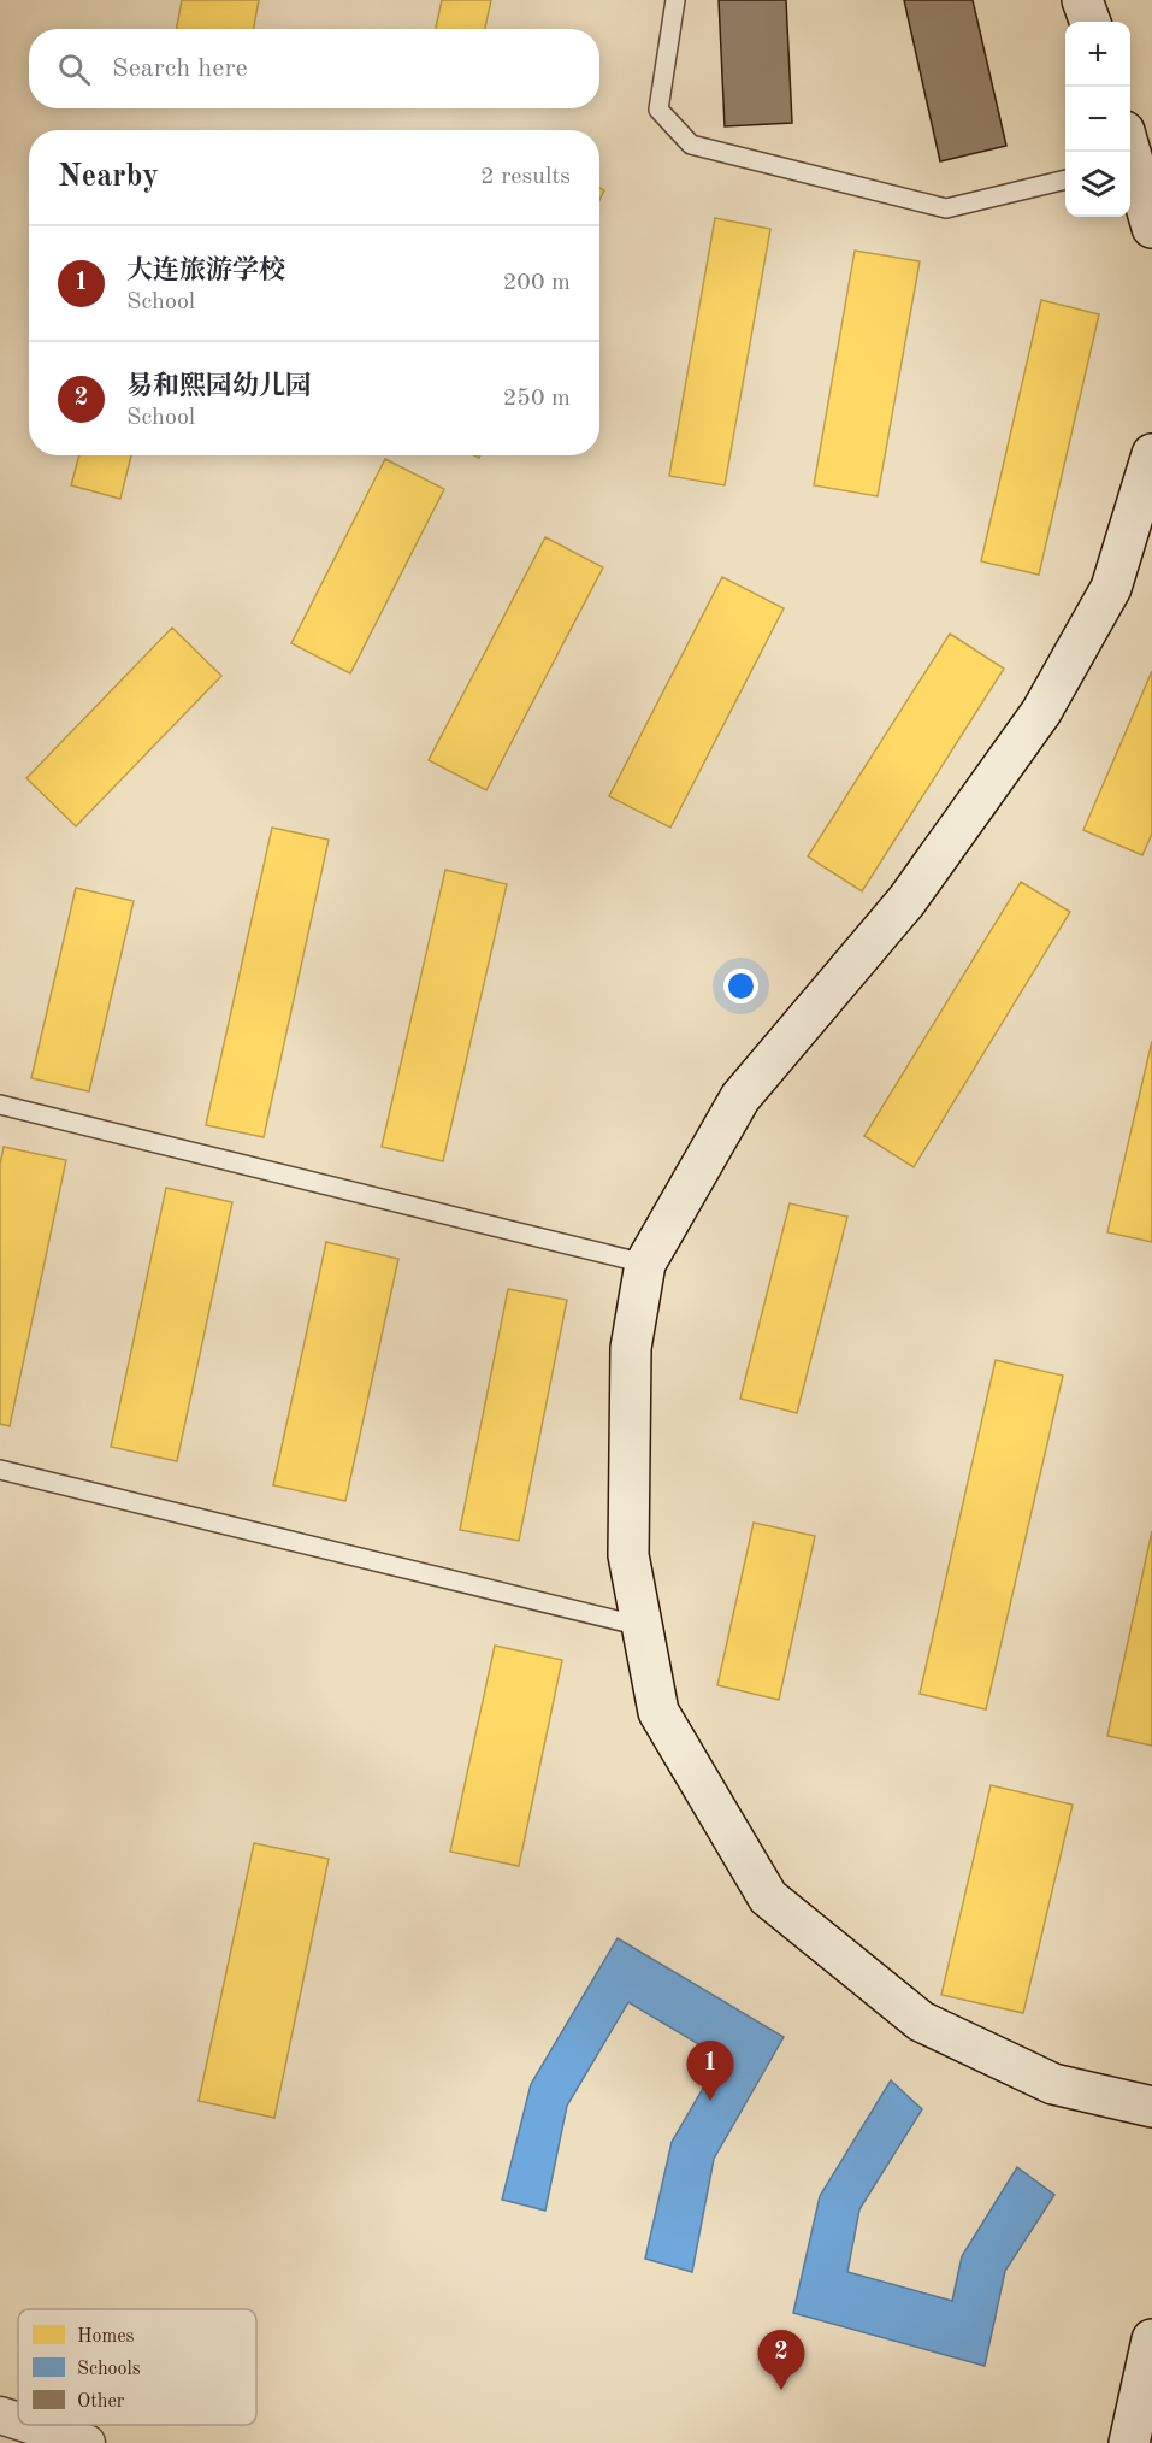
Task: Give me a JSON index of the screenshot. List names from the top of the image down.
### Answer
{
  "legend": ["Homes", "Schools", "Other"],
  "page": {
    "map_buttons": ["+", "−"],
    "search": "Search here",
    "heading": ["Nearby", "2 results"],
    "list": [
      {
        "mark": "1",
        "name": "大连旅游学校",
        "note": "School",
        "value": "200 m"
      },
      {
        "mark": "2",
        "name": "易和熙园幼儿园",
        "note": "School",
        "value": "250 m"
      }
    ],
    "pins": ["1", "2"]
  }
}
